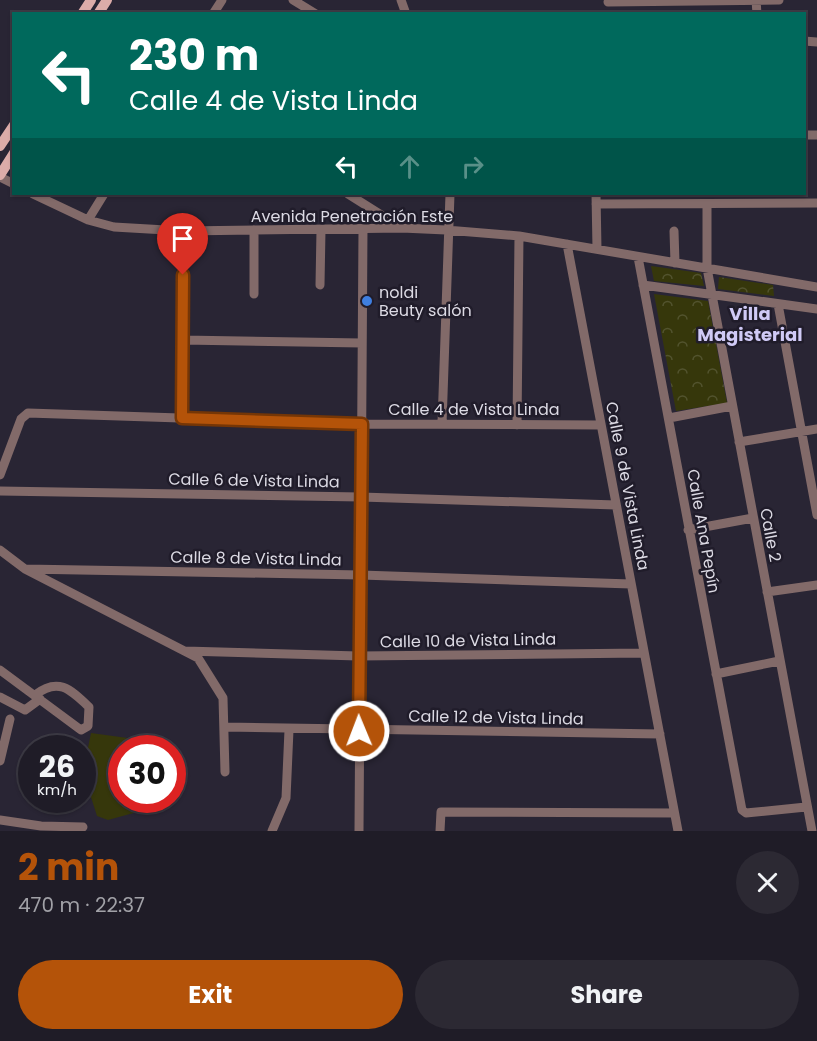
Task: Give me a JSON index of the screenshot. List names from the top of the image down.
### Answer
{
  "streets": {
    "street": [
      "Avenida Penetración Este",
      "Calle 4 de Vista Linda",
      "Calle 6 de Vista Linda",
      "Calle 9 de Vista Linda",
      "Calle Ana Pepín",
      "Calle 2",
      "Calle 8 de Vista Linda",
      "Calle 10 de Vista Linda",
      "Calle 12 de Vista Linda"
    ]
  },
  "crossings": [
    ["Avenida Penetración Este", "Calle 9 de Vista Linda"],
    ["Avenida Penetración Este", "Calle Ana Pepín"],
    ["Avenida Penetración Este", "Calle 2"],
    ["Calle 4 de Vista Linda", "Calle 9 de Vista Linda"],
    ["Calle 6 de Vista Linda", "Calle 9 de Vista Linda"],
    ["Calle 9 de Vista Linda", "Calle 8 de Vista Linda"],
    ["Calle 9 de Vista Linda", "Calle 10 de Vista Linda"],
    ["Calle 9 de Vista Linda", "Calle 12 de Vista Linda"],
    ["Calle Ana Pepín", "Calle 2"]
  ],
  "districts": ["Villa Magisterial"],
  "places": ["noldi Beuty salón"],
  "page": {
    "turn": ["230 m", "Calle 4 de Vista Linda"],
    "speed": "26 km/h",
    "limit": "30",
    "heading": ["2 min", "470 m · 22:37"],
    "buttons": ["Exit", "Share"]
  }
}
